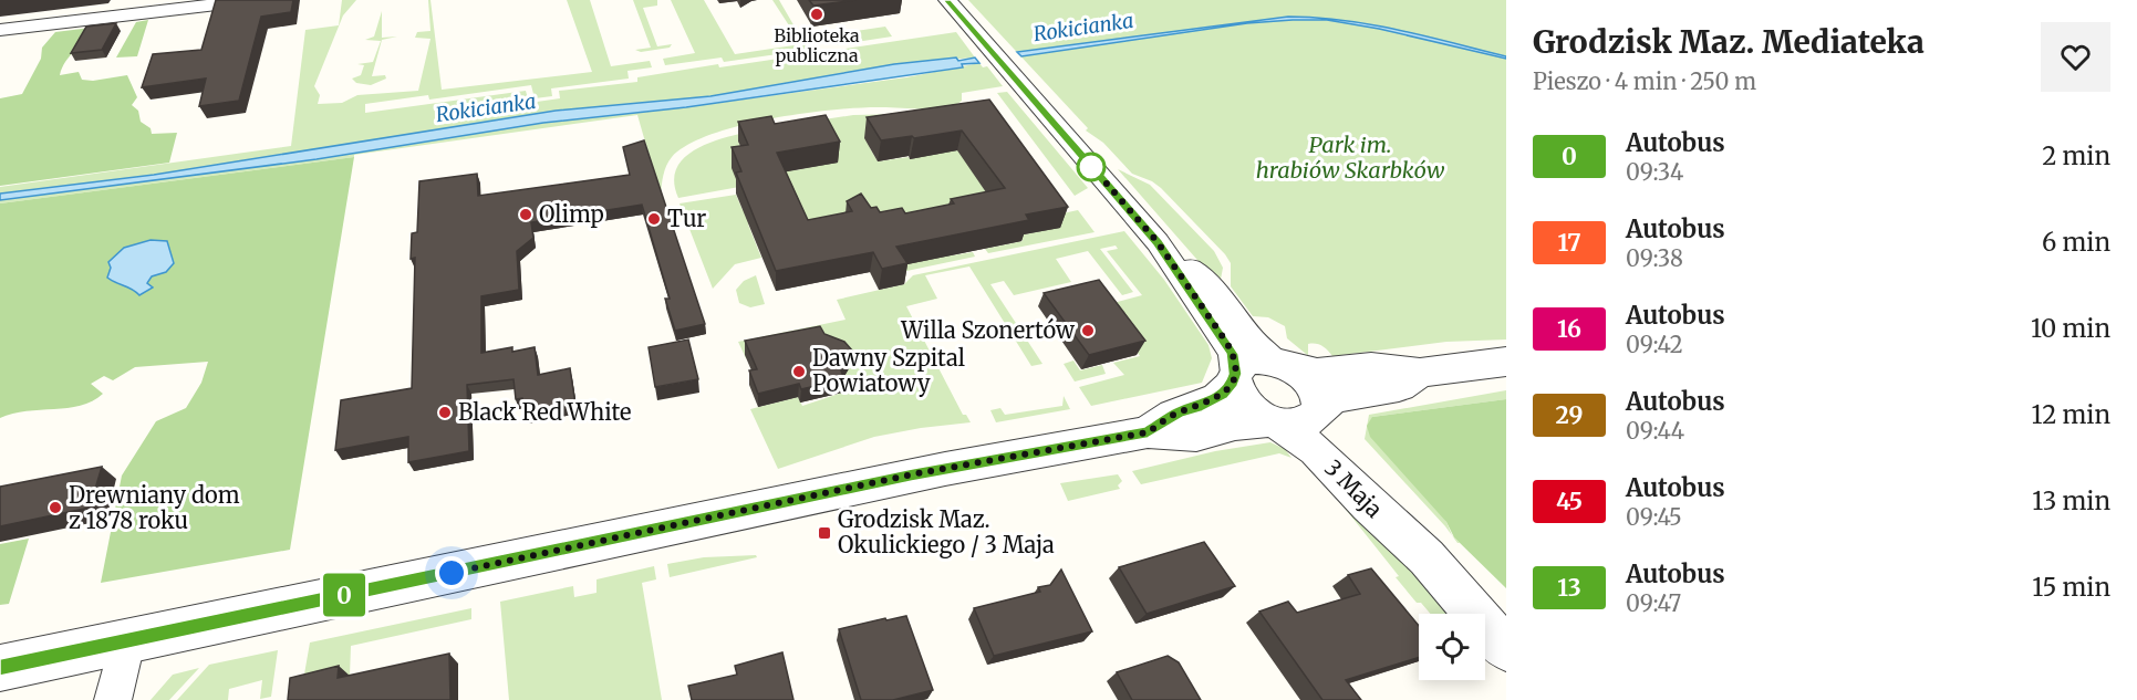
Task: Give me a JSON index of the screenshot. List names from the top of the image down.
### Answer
{
  "streets": {
    "street": ["3 Maja"]
  },
  "water": ["Rokicianka"],
  "parks": ["Park im. hrabiów Skarbków"],
  "places": {
    "other": [
      "Biblioteka publiczna",
      "Olimp",
      "Tur",
      "Willa Szonertów",
      "Dawny Szpital Powiatowy",
      "Black Red White",
      "Drewniany dom z 1878 roku"
    ],
    "transit": ["Grodzisk Maz. Okulickiego / 3 Maja"]
  },
  "lines": ["bus line 0"],
  "page": {
    "on_map": "0",
    "heading": ["Grodzisk Maz. Mediateka", "Pieszo · 4 min · 250 m"],
    "list": [
      {
        "mark": "0",
        "name": "Autobus",
        "note": "09:34",
        "value": "2 min"
      },
      {
        "mark": "17",
        "name": "Autobus",
        "note": "09:38",
        "value": "6 min"
      },
      {
        "mark": "16",
        "name": "Autobus",
        "note": "09:42",
        "value": "10 min"
      },
      {
        "mark": "29",
        "name": "Autobus",
        "note": "09:44",
        "value": "12 min"
      },
      {
        "mark": "45",
        "name": "Autobus",
        "note": "09:45",
        "value": "13 min"
      },
      {
        "mark": "13",
        "name": "Autobus",
        "note": "09:47",
        "value": "15 min"
      }
    ]
  }
}
